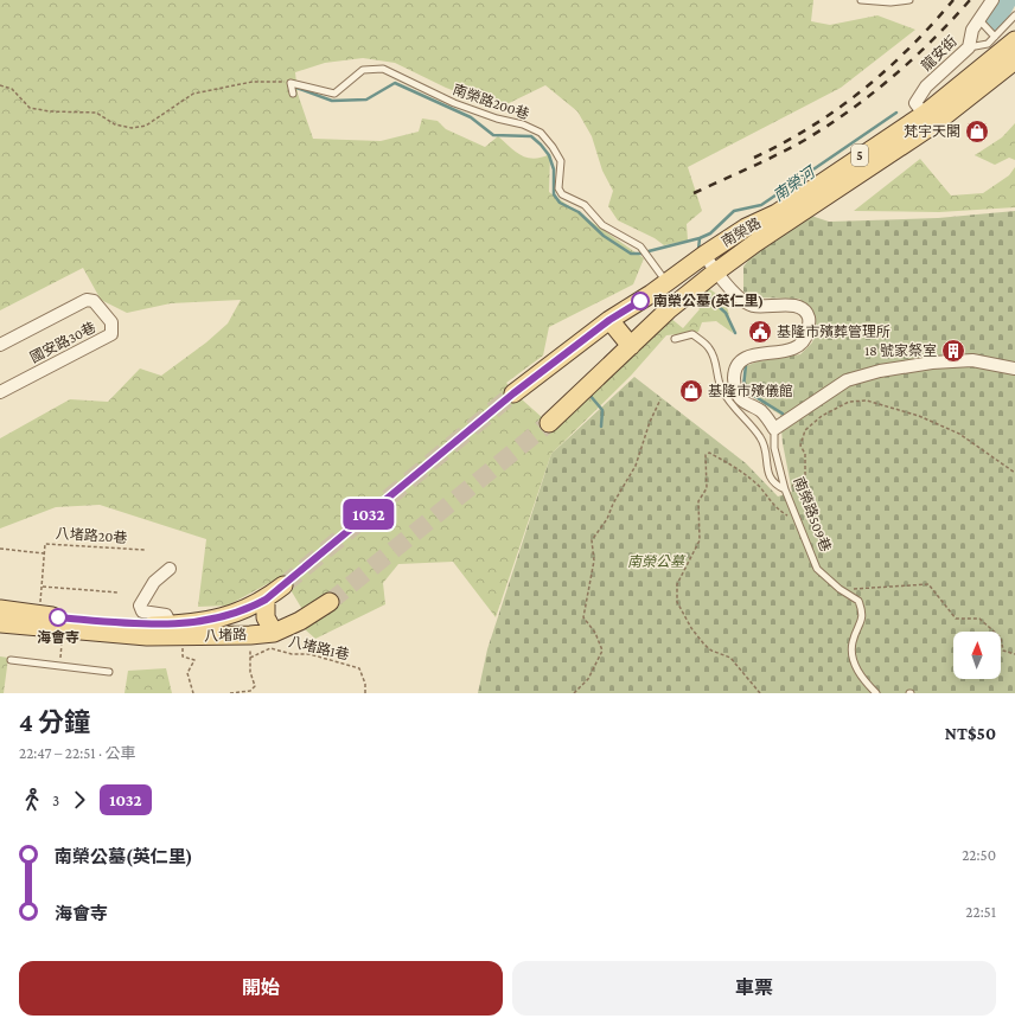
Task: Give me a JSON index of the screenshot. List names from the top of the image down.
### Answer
{
  "streets": {
    "main road": ["5", "南榮路", "八堵路"],
    "street": ["龍安街", "國安路30巷"],
    "lane": ["南榮路200巷", "南榮路509巷"],
    "path": ["八堵路20巷", "八堵路1巷"]
  },
  "crossings": [
    ["龍安街", "南榮路"],
    ["南榮路200巷", "南榮路"],
    ["八堵路20巷", "八堵路"]
  ],
  "water": ["南榮河"],
  "parks": ["南榮公墓"],
  "places": {
    "shop": ["梵宇天閣", "基隆市殯儀館"],
    "other": ["南榮公墓(英仁里)", "海會寺"],
    "public building": ["基隆市殯葬管理所"],
    "building": ["18 號家祭室"]
  },
  "lines": ["bus line 1032"],
  "north": "top",
  "page": {
    "on_map": "1032",
    "heading": ["4 分鐘", "22:47 – 22:51 · 公車", "NT$50"],
    "legs": ["3", "1032"],
    "list": [
      {
        "name": "南榮公墓(英仁里)",
        "value": "22:50"
      },
      {
        "name": "海會寺",
        "value": "22:51"
      }
    ],
    "buttons": ["開始", "車票"]
  }
}
